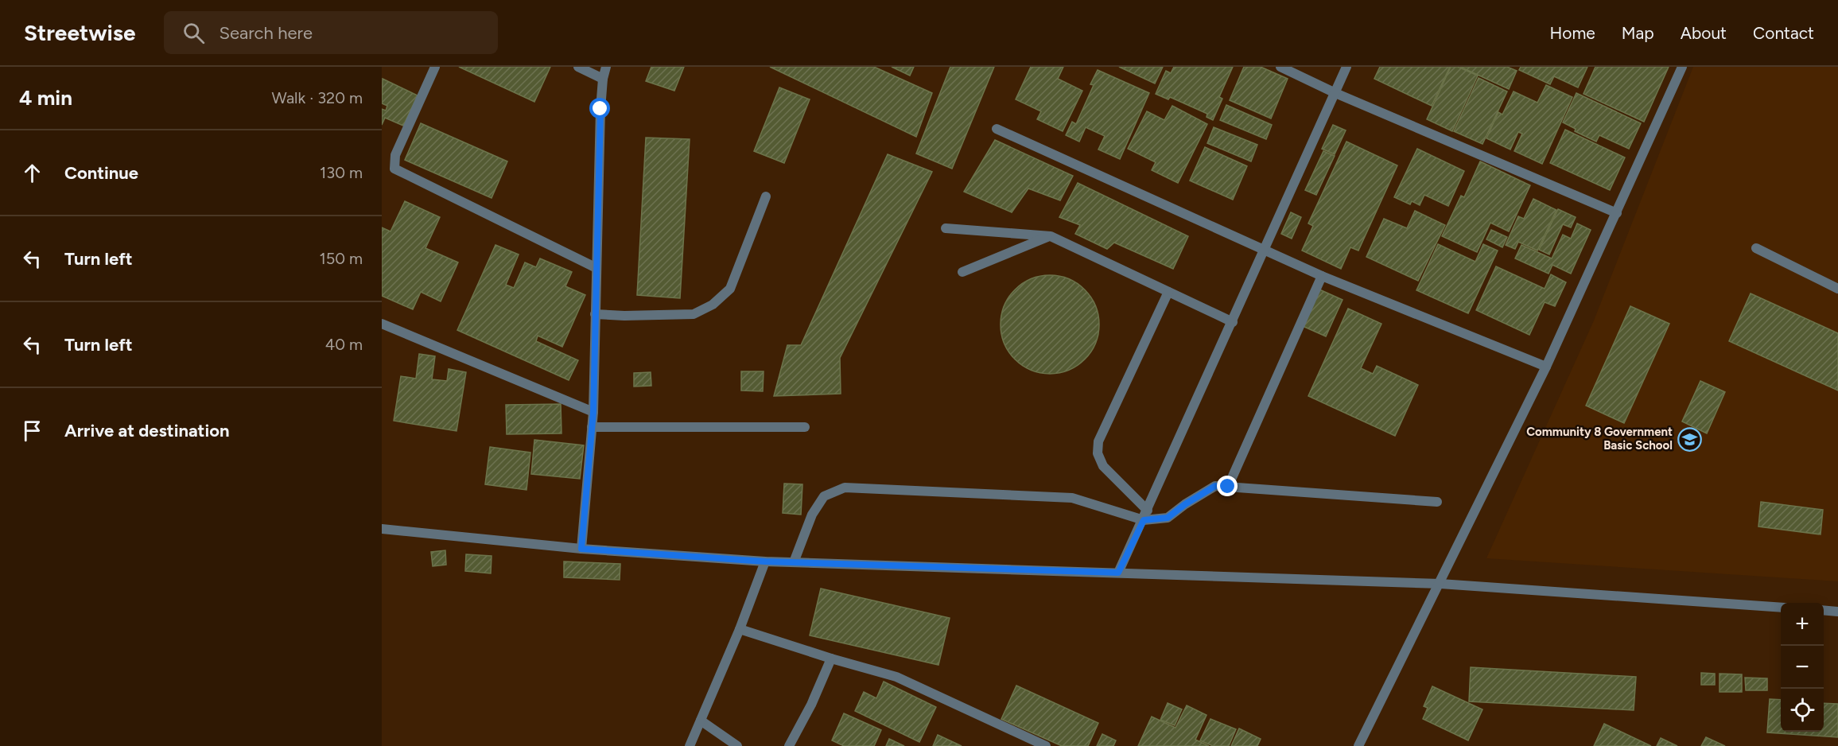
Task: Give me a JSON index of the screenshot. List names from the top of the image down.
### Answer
{
  "places": {
    "school or university": ["Community 8 Government Basic School"]
  },
  "page": {
    "header": "Streetwise",
    "search": "Search here",
    "nav": [
      "Home",
      "Map",
      "About",
      "Contact"
    ],
    "heading": ["4 min", "Walk · 320 m"],
    "list": [
      ["Continue", "130 m"],
      ["Turn left", "150 m"],
      ["Turn left", "40 m"],
      "Arrive at destination"
    ],
    "map_buttons": ["+", "−"]
  }
}
